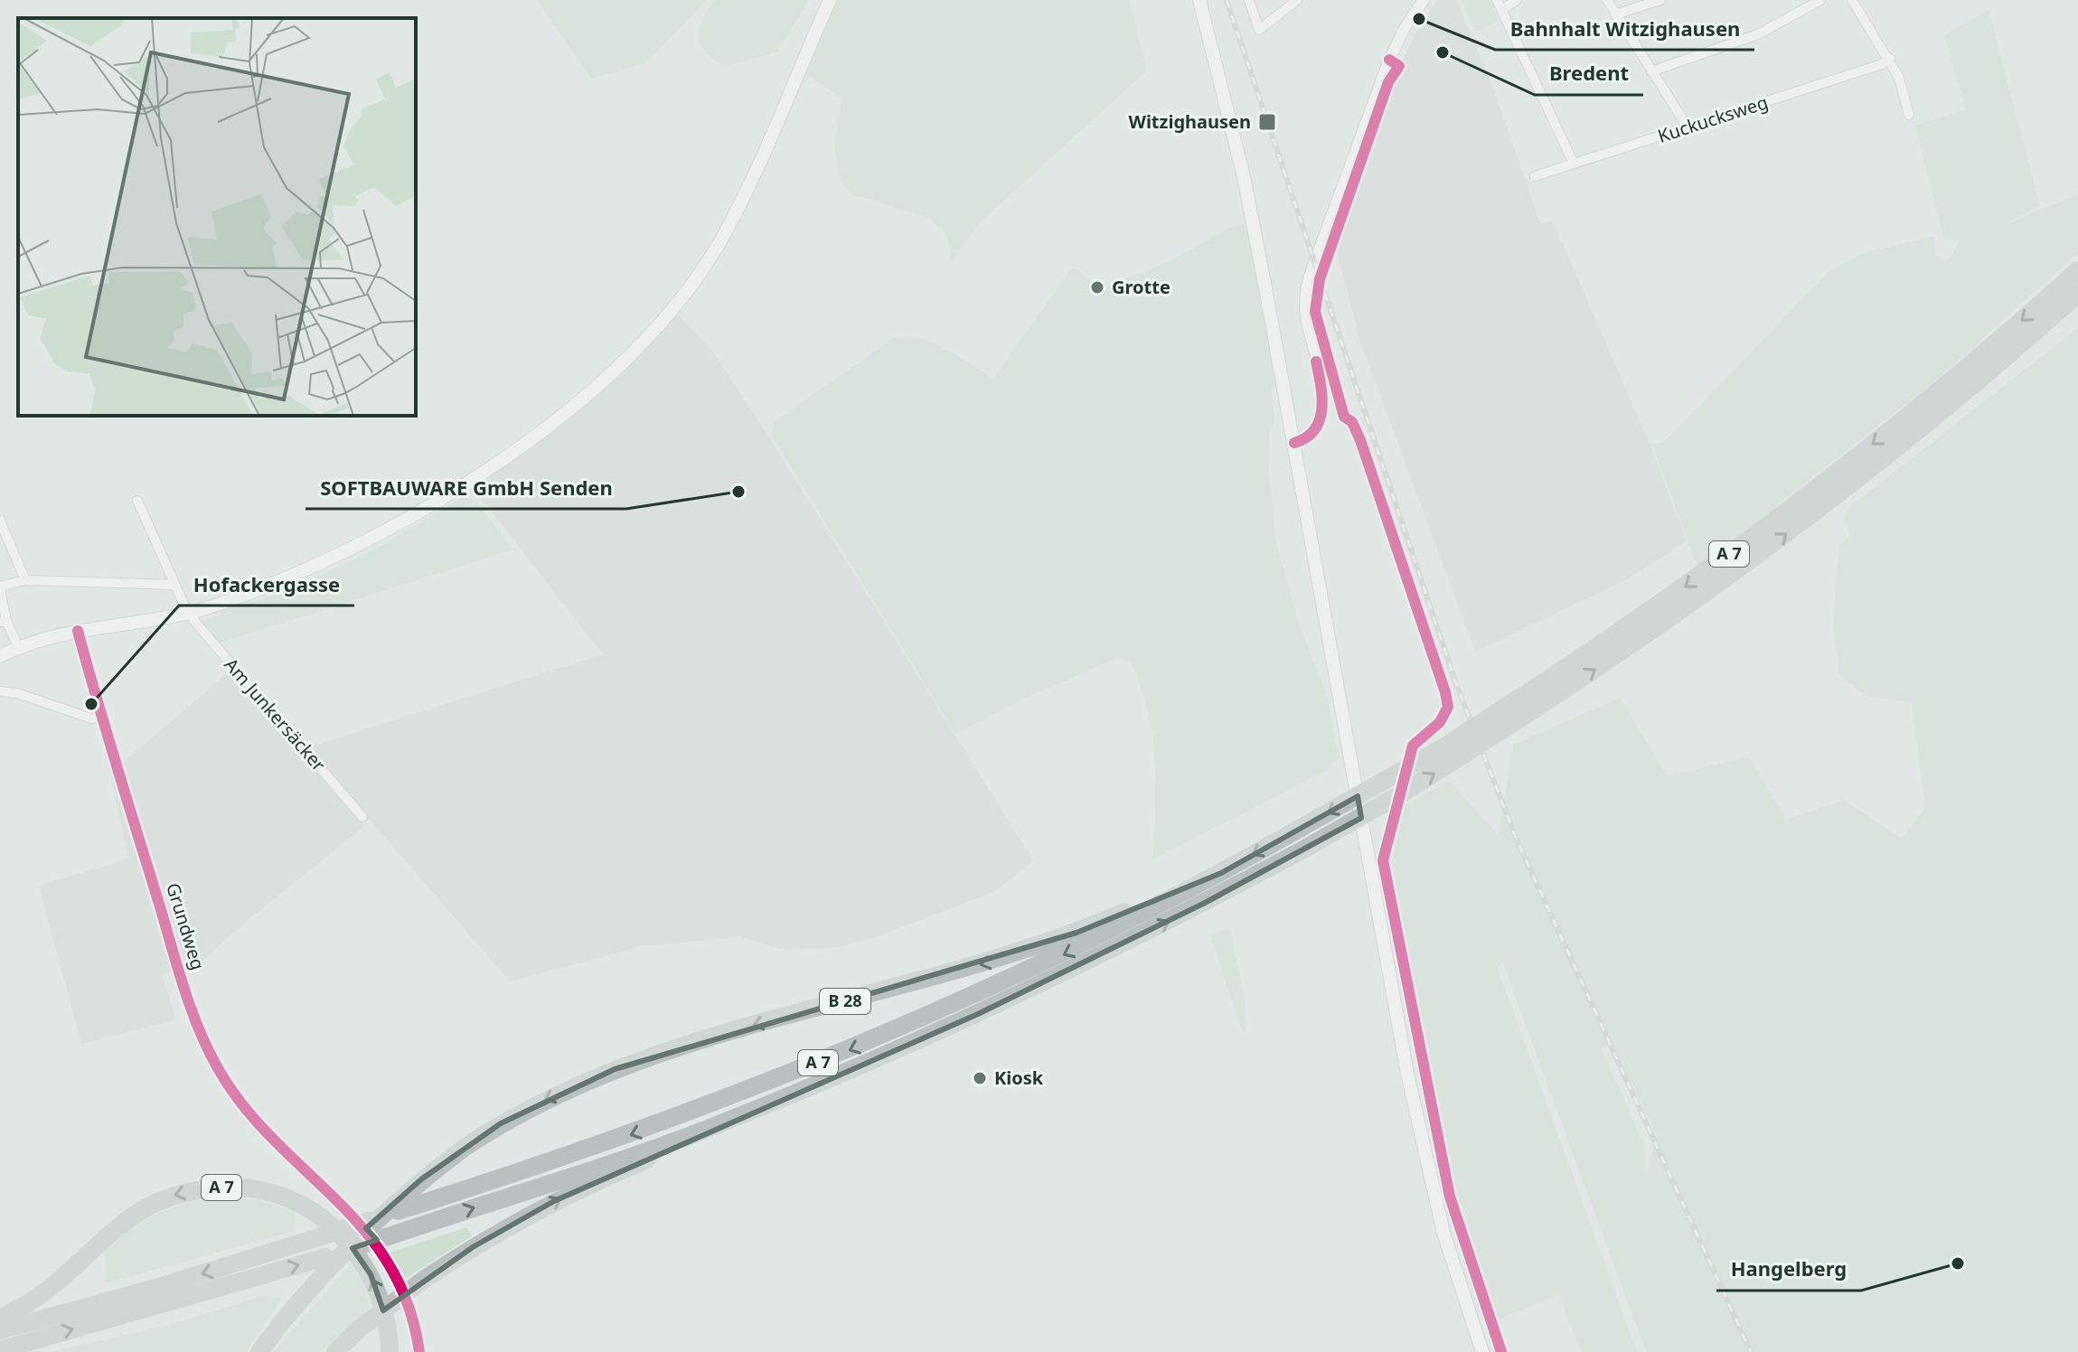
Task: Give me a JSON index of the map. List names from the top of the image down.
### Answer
{
  "streets": {
    "highway": ["A 7", "B 28"],
    "street": ["Kuckucksweg", "Am Junkersäcker", "Grundweg"]
  },
  "crossings": [
    ["A 7", "B 28"]
  ],
  "places": {
    "other": [
      "Bahnhalt Witzighausen",
      "Bredent",
      "Grotte",
      "SOFTBAUWARE GmbH Senden",
      "Hofackergasse",
      "Kiosk",
      "Hangelberg"
    ],
    "transit": ["Witzighausen"]
  }
}
